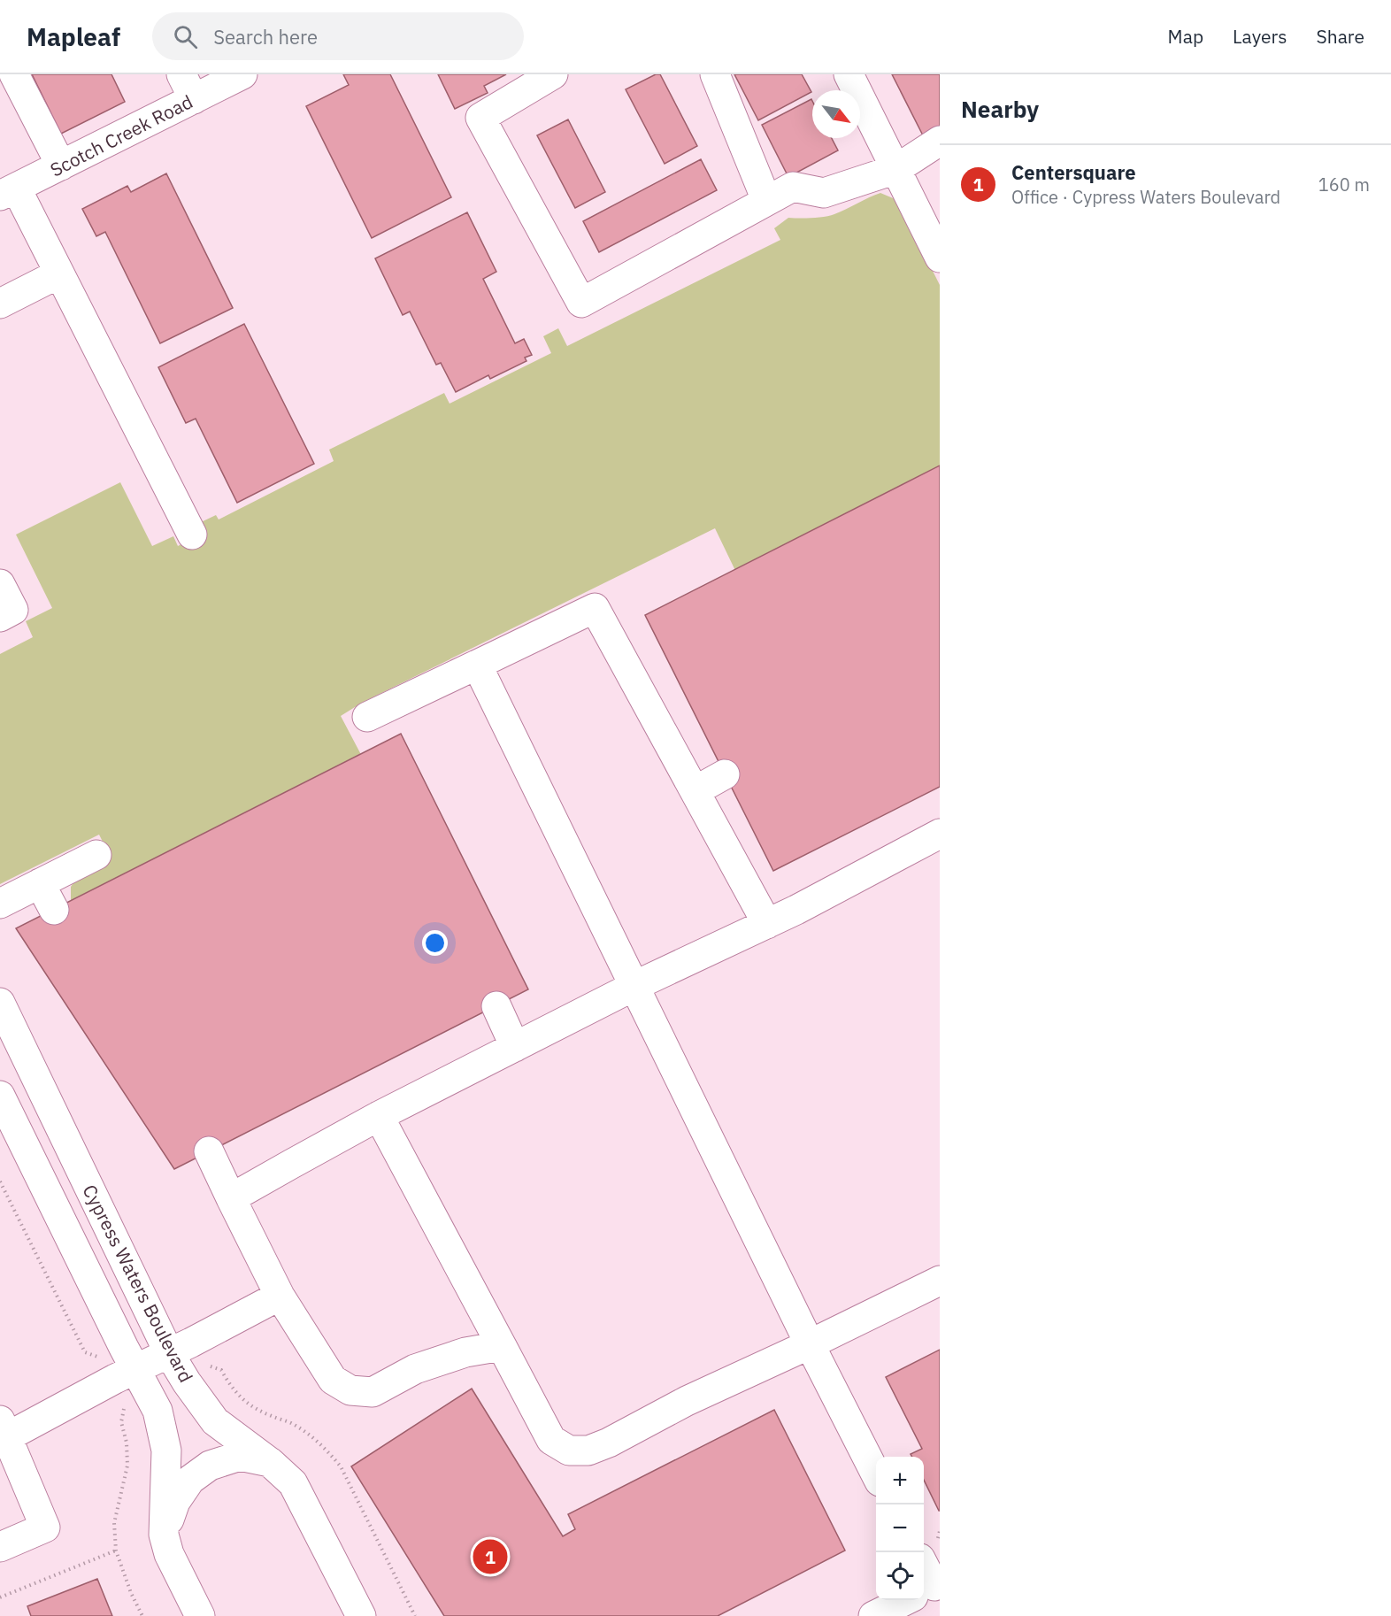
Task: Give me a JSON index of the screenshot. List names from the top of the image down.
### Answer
{
  "streets": {
    "street": ["Scotch Creek Road", "Cypress Waters Boulevard"]
  },
  "north": "bottom right",
  "page": {
    "header": "Mapleaf",
    "search": "Search here",
    "nav": ["Map", "Layers", "Share"],
    "heading": "Nearby",
    "list": [
      {
        "mark": "1",
        "name": "Centersquare",
        "note": "Office · Cypress Waters Boulevard",
        "value": "160 m"
      }
    ],
    "map_buttons": ["+", "−"],
    "pins": "1"
  }
}
